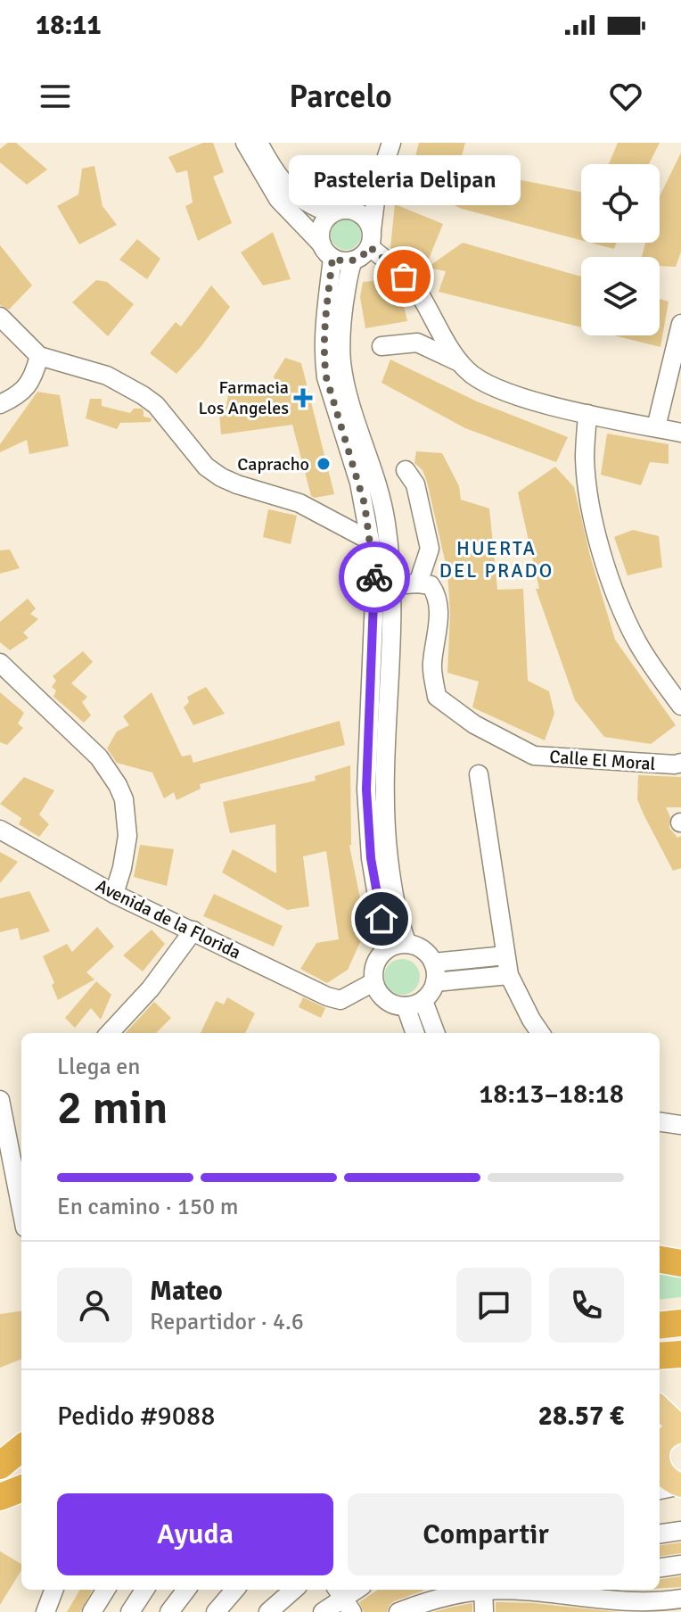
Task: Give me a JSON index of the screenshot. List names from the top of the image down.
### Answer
{
  "streets": {
    "street": ["Calle El Moral", "Avenida de la Florida"]
  },
  "districts": ["HUERTA DEL PRADO"],
  "places": {
    "other": ["Pasteleria Delipan", "Capracho"],
    "health": ["Farmacia Los Angeles"]
  },
  "page": {
    "status": "18:11",
    "header": "Parcelo",
    "bubble": "Pasteleria Delipan",
    "heading": ["2 min", "Llega en", "18:13–18:18"],
    "panel": [
      "Mateo",
      "Repartidor · 4.6",
      "Pedido #9088",
      "28.57 €"
    ],
    "bar": "En camino · 150 m",
    "buttons": ["Ayuda", "Compartir"]
  }
}
